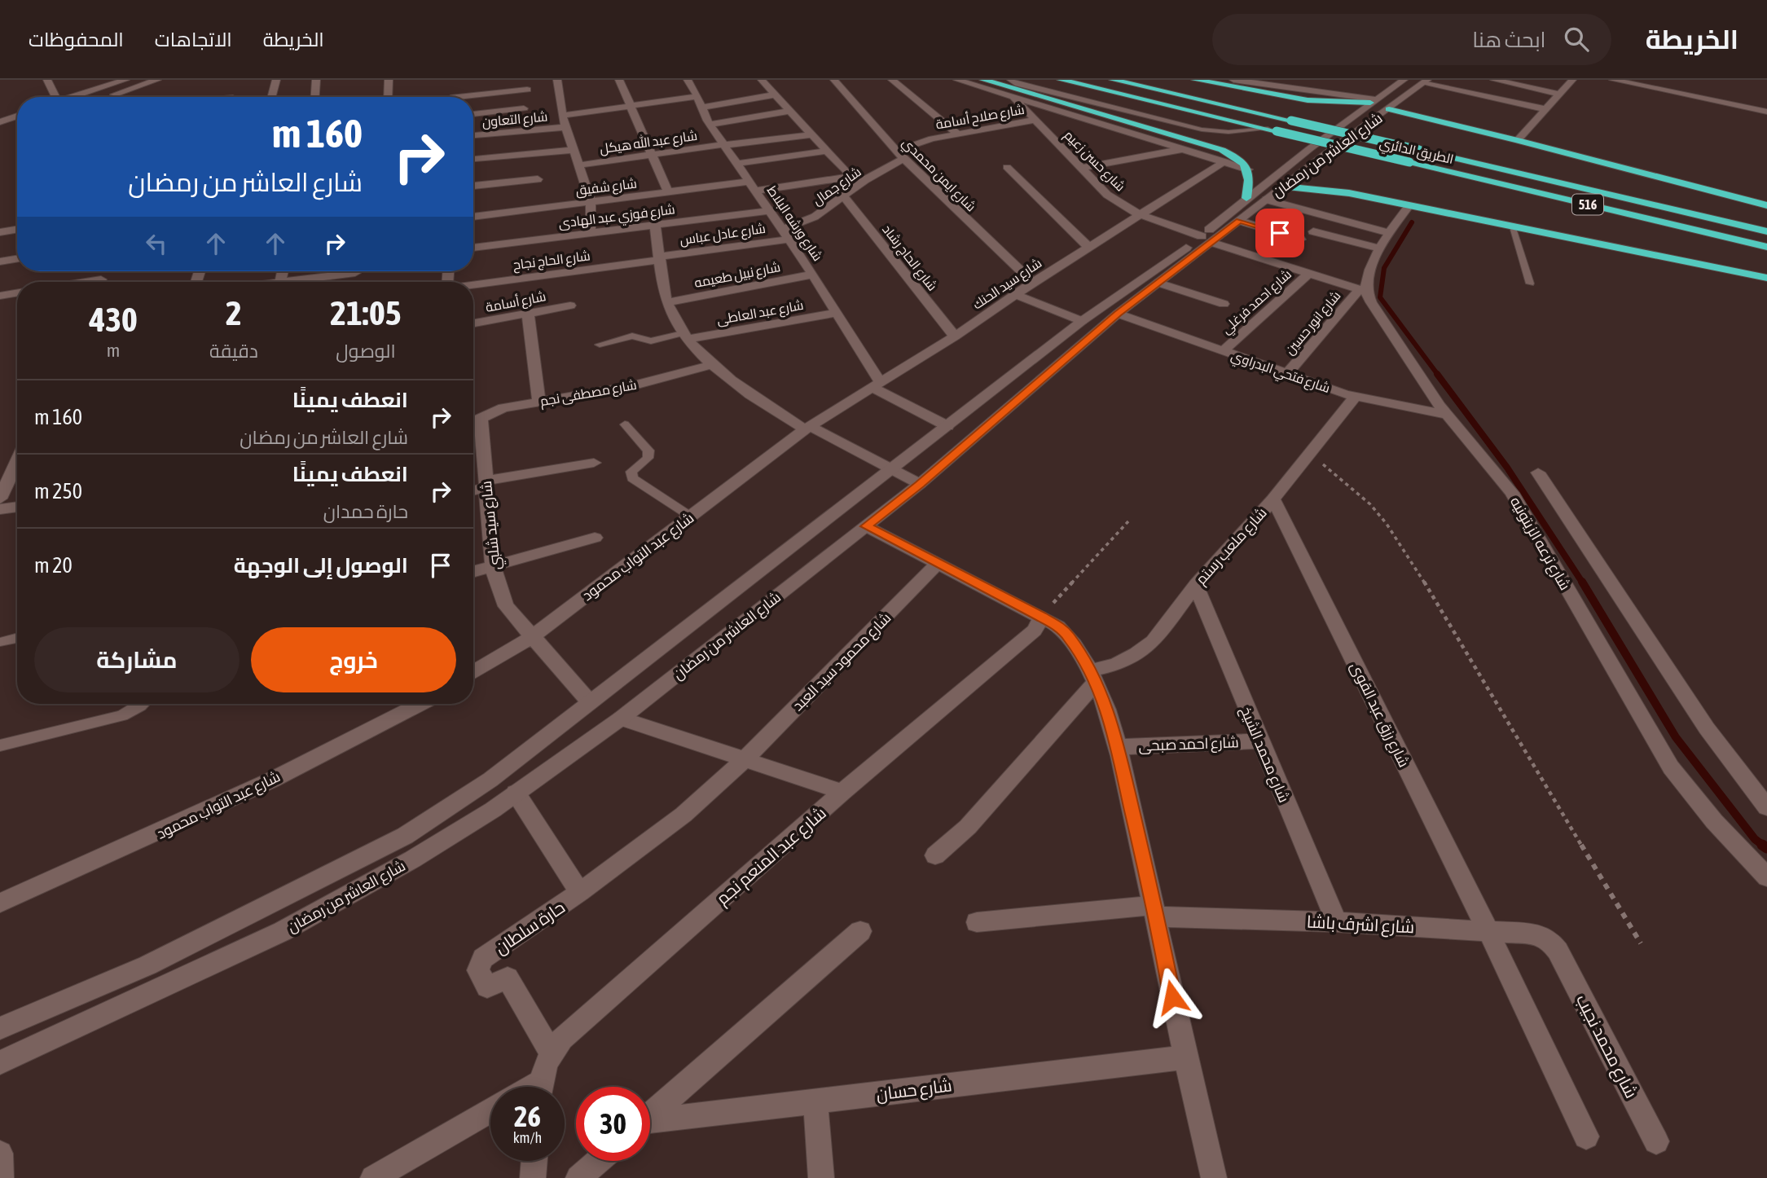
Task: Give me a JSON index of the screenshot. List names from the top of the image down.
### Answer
{
  "streets": {
    "highway": ["الطريق الدائري", "516"],
    "street": [
      "شارع صلاح أسامة",
      "شارع التعاون",
      "شارع عبد الله هيكل",
      "شارع العاشر من رمضان",
      "شارع حسن زعيم",
      "شارع ايمن محمدي",
      "شارع جمال",
      "شارع شفيق",
      "شارع فوزي عبد الهادى",
      "شارع ورشه البلاط",
      "شارع عادل عباس",
      "شارع الحاج رشاد",
      "شارع الحاج نجاح",
      "شارع نبيل طعيمه",
      "شارع سيد الحنك",
      "شارع أسامة",
      "شارع احمد فرغلي",
      "شارع عبد العاطى",
      "شارع انور حسين",
      "شارع فتحي البدراوي",
      "شارع مصطفى نجم",
      "شارع سيد شلبي",
      "شارع ترعه الزيتونيه",
      "شارع ملعب رستم",
      "شارع عبد التواب محمود",
      "شارع محمود سيد العبد",
      "شارع رزق عبد القوى",
      "شارع احمد صبحى",
      "شارع محمد الشيخ",
      "شارع عبد المنعم نجم",
      "شارع اشرف باشا",
      "حارة سلطان",
      "شارع محمد نجيب",
      "شارع حسان"
    ]
  },
  "crossings": [
    ["شارع صلاح أسامة", "شارع حسن زعيم"],
    ["شارع صلاح أسامة", "شارع ايمن محمدي"],
    ["شارع صلاح أسامة", "شارع جمال"],
    ["شارع عبد الله هيكل", "شارع ورشه البلاط"],
    ["شارع العاشر من رمضان", "شارع حسن زعيم"],
    ["شارع العاشر من رمضان", "شارع فتحي البدراوي"],
    ["شارع العاشر من رمضان", "شارع سيد شلبي"],
    ["شارع العاشر من رمضان", "حارة سلطان"],
    ["شارع حسن زعيم", "شارع سيد الحنك"],
    ["شارع حسن زعيم", "شارع احمد فرغلي"],
    ["شارع حسن زعيم", "شارع انور حسين"],
    ["شارع حسن زعيم", "شارع ترعه الزيتونيه"],
    ["شارع ايمن محمدي", "شارع جمال"],
    ["شارع ايمن محمدي", "شارع سيد الحنك"],
    ["شارع جمال", "شارع شفيق"],
    ["شارع جمال", "شارع ورشه البلاط"],
    ["شارع جمال", "شارع الحاج رشاد"],
    ["شارع شفيق", "شارع ورشه البلاط"],
    ["شارع فوزي عبد الهادى", "شارع ورشه البلاط"],
    ["شارع ورشه البلاط", "شارع عادل عباس"],
    ["شارع ورشه البلاط", "شارع نبيل طعيمه"],
    ["شارع ورشه البلاط", "شارع سيد الحنك"],
    ["شارع ورشه البلاط", "شارع عبد العاطى"],
    ["شارع عادل عباس", "شارع الحاج نجاح"],
    ["شارع الحاج رشاد", "شارع سيد الحنك"],
    ["شارع سيد الحنك", "شارع عبد التواب محمود"],
    ["شارع احمد فرغلي", "شارع فتحي البدراوي"],
    ["شارع انور حسين", "شارع فتحي البدراوي"],
    ["شارع انور حسين", "شارع ترعه الزيتونيه"],
    ["شارع فتحي البدراوي", "شارع ترعه الزيتونيه"],
    ["شارع فتحي البدراوي", "شارع ملعب رستم"],
    ["شارع مصطفى نجم", "شارع سيد شلبي"],
    ["شارع سيد شلبي", "شارع عبد التواب محمود"],
    ["شارع ملعب رستم", "شارع رزق عبد القوى"],
    ["شارع ملعب رستم", "شارع محمد الشيخ"],
    ["شارع محمود سيد العبد", "حارة سلطان"],
    ["شارع رزق عبد القوى", "شارع اشرف باشا"],
    ["شارع احمد صبحى", "شارع محمد الشيخ"],
    ["شارع محمد الشيخ", "شارع اشرف باشا"],
    ["شارع عبد المنعم نجم", "حارة سلطان"],
    ["شارع اشرف باشا", "شارع محمد نجيب"]
  ],
  "page": {
    "header": "الخريطة",
    "search": "ابحث هنا",
    "nav": ["الخريطة", "الاتجاهات", "المحفوظات"],
    "turn": ["160 m", "شارع العاشر من رمضان"],
    "eta": [
      "21:05",
      "الوصول",
      "2",
      "دقيقة",
      "430",
      "m"
    ],
    "list": [
      {
        "name": "انعطف يمينًا",
        "note": "شارع العاشر من رمضان",
        "value": "160 m"
      },
      {
        "name": "انعطف يمينًا",
        "note": "حارة حمدان",
        "value": "250 m"
      },
      {
        "name": "الوصول إلى الوجهة",
        "value": "20 m"
      }
    ],
    "buttons": ["خروج", "مشاركة"],
    "speed": "26 km/h",
    "limit": "30"
  }
}
